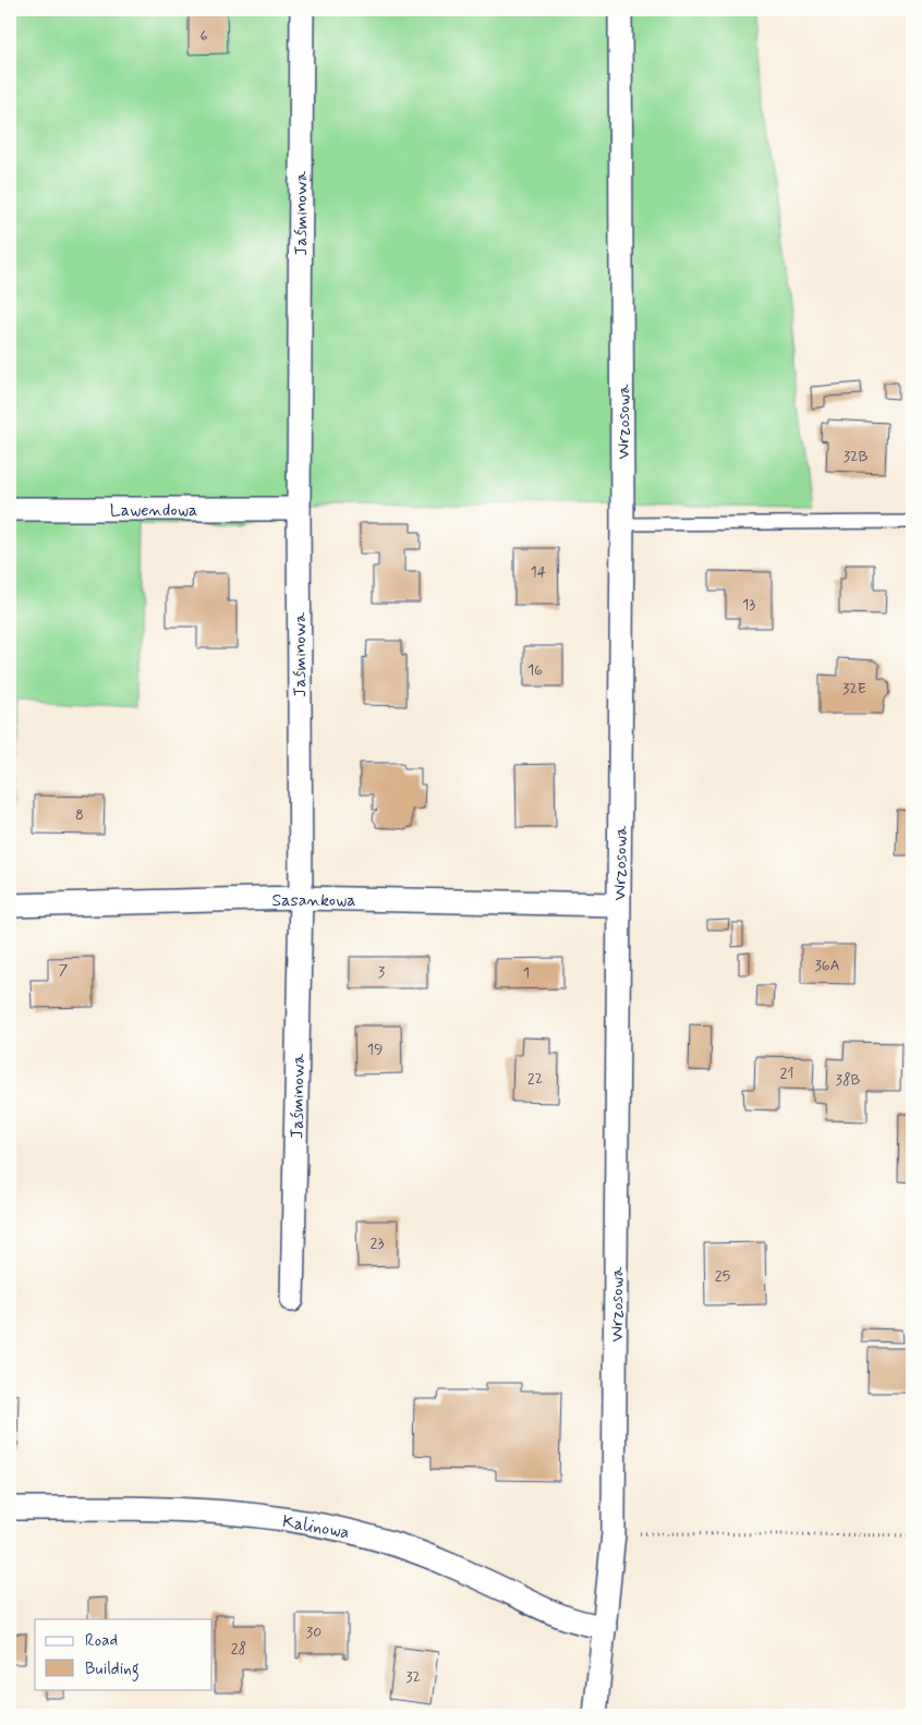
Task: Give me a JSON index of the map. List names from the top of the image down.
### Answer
{
  "streets": {
    "street": [
      "Jaśminowa",
      "Wrzosowa",
      "Lawendowa",
      "Sasankowa",
      "Kalinowa"
    ]
  },
  "crossings": [
    ["Jaśminowa", "Lawendowa"],
    ["Jaśminowa", "Sasankowa"],
    ["Wrzosowa", "Sasankowa"],
    ["Wrzosowa", "Kalinowa"]
  ],
  "house_numbers": [
    "6",
    "32B",
    "14",
    "13",
    "16",
    "32E",
    "8",
    "36A",
    "7",
    "3",
    "1",
    "19",
    "21",
    "22",
    "38B",
    "23",
    "25",
    "30",
    "28",
    "32"
  ],
  "legend": ["Road", "Building"]
}
